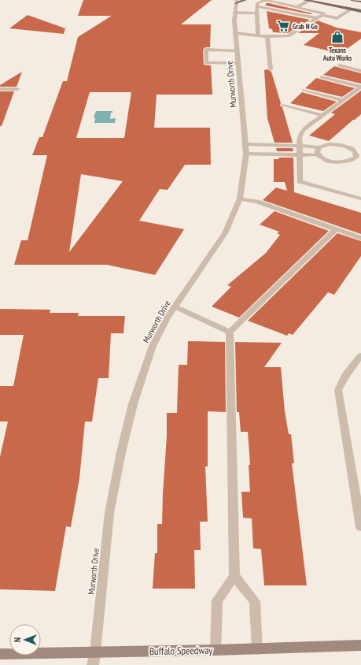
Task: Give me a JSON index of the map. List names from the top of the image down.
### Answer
{
  "streets": {
    "main road": ["Buffalo Speedway"],
    "street": ["Murworth Drive"]
  },
  "crossings": [
    ["Murworth Drive", "Buffalo Speedway"]
  ],
  "places": {
    "supermarket": ["Grab N Go"],
    "shop": ["Texans Auto Works"]
  },
  "north": "left"
}
